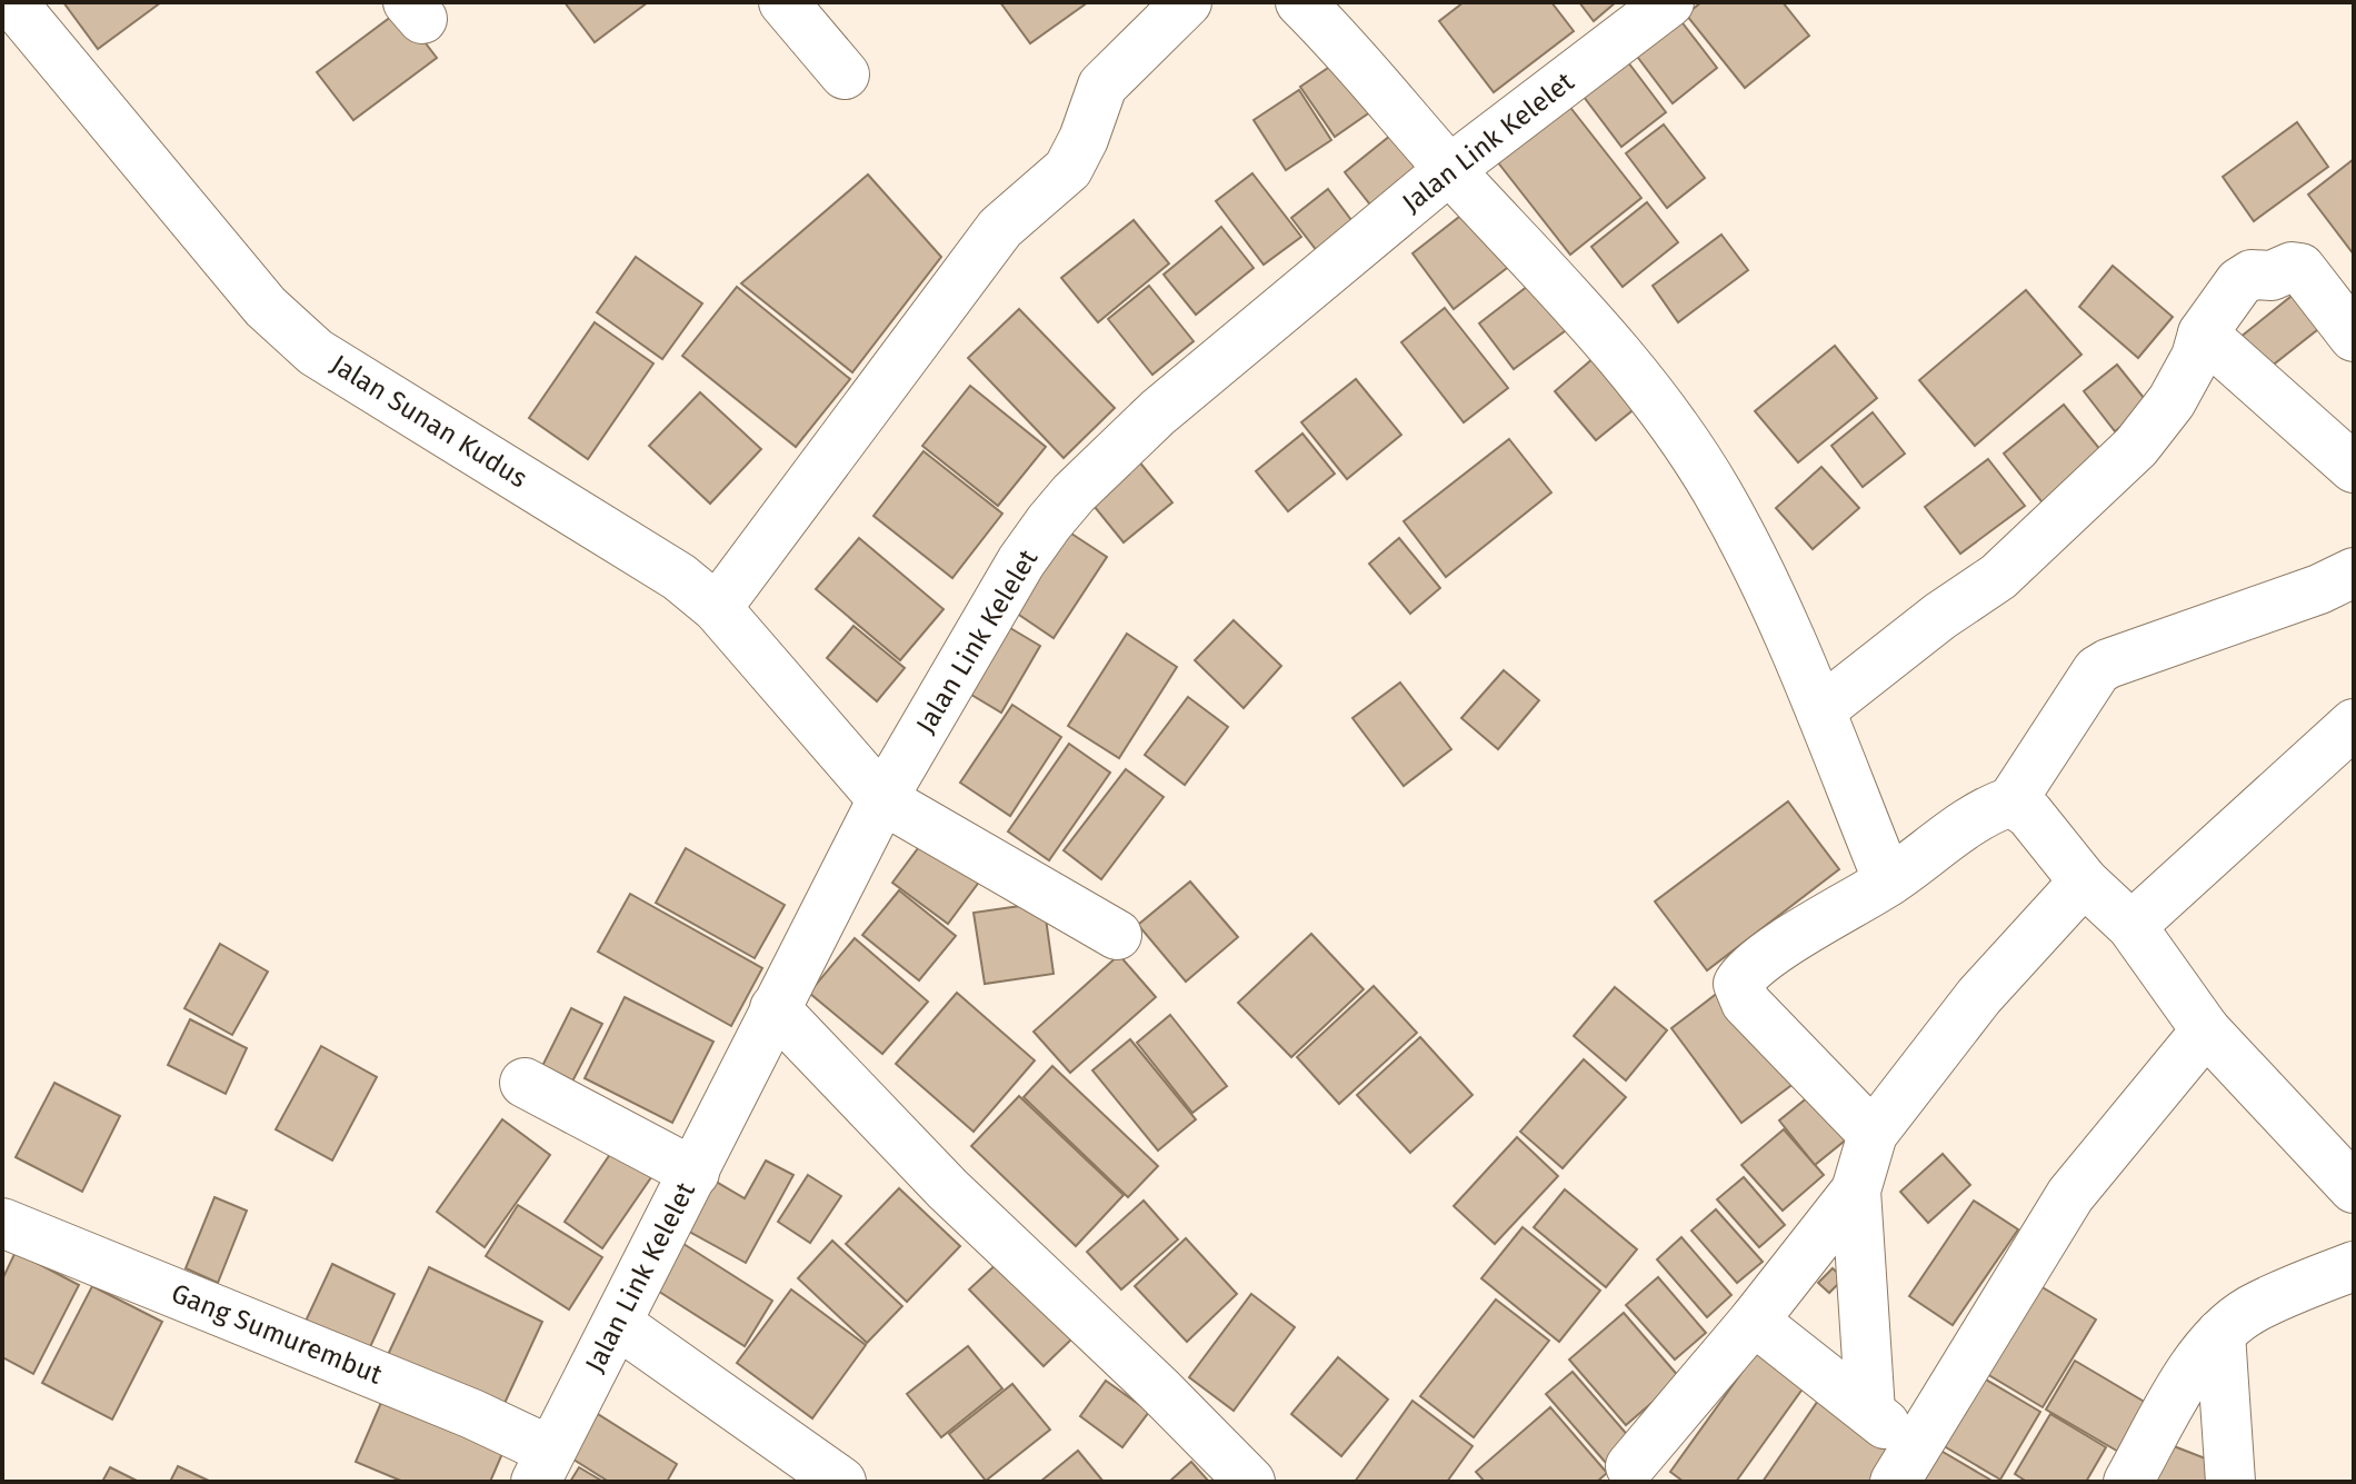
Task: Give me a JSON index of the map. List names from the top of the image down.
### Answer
{
  "streets": {
    "street": ["Jalan Link Kelelet", "Jalan Sunan Kudus", "Gang Sumurembut"]
  },
  "crossings": [
    ["Jalan Link Kelelet", "Jalan Sunan Kudus"],
    ["Jalan Link Kelelet", "Gang Sumurembut"]
  ]
}
